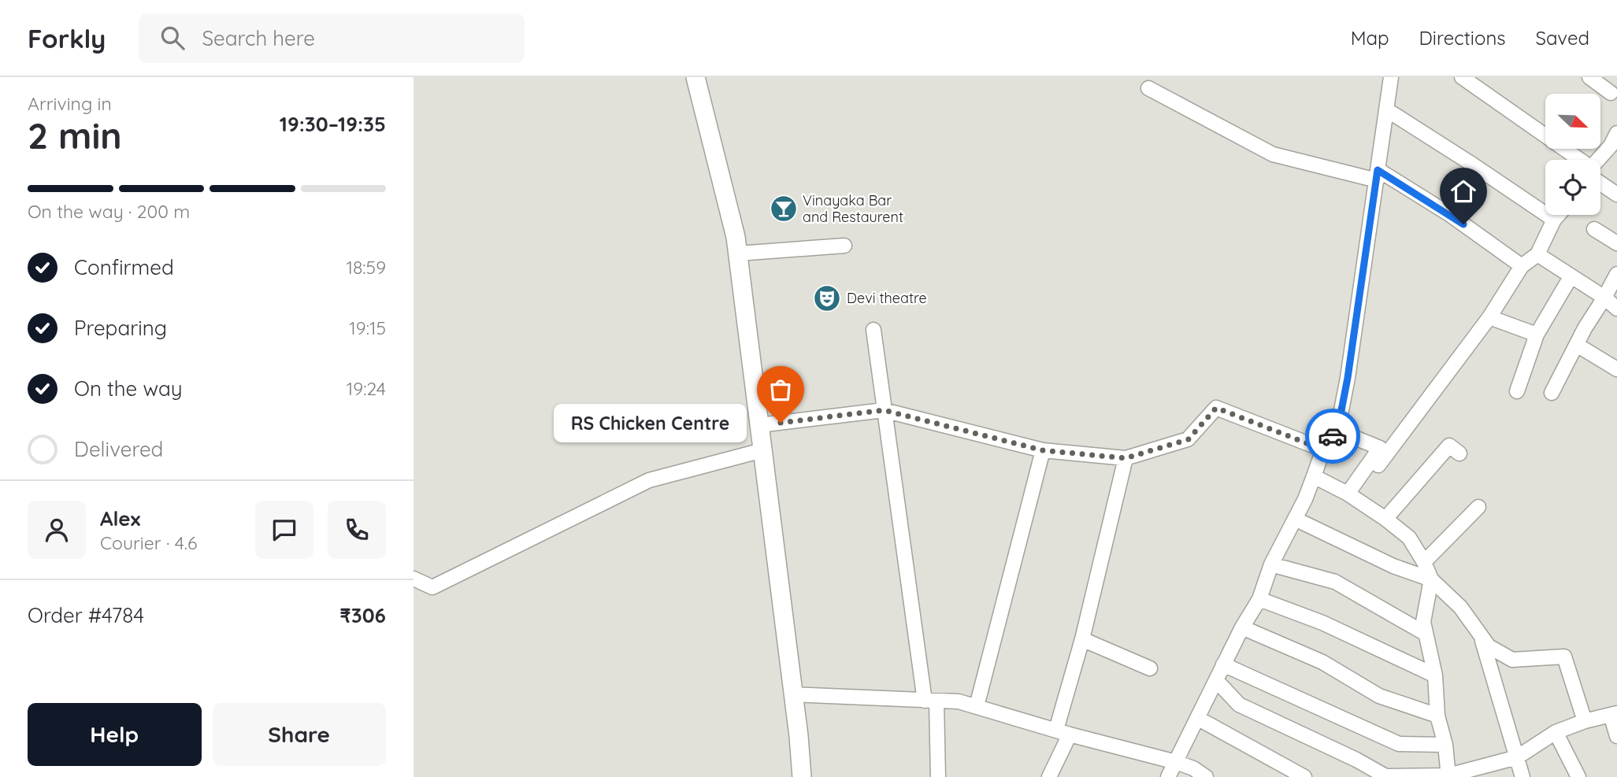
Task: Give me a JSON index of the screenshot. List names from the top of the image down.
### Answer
{
  "places": {
    "bar": ["Vinayaka Bar and Restaurent"],
    "theatre": ["Devi theatre"],
    "other": ["RS Chicken Centre"]
  },
  "north": "bottom right",
  "page": {
    "header": "Forkly",
    "search": "Search here",
    "nav": ["Map", "Directions", "Saved"],
    "heading": ["2 min", "Arriving in", "19:30–19:35"],
    "panel": [
      "Alex",
      "Courier · 4.6",
      "Order #4784",
      "₹306"
    ],
    "bar": "On the way · 200 m",
    "list": [
      ["Confirmed", "18:59"],
      ["Preparing", "19:15"],
      ["On the way", "19:24"],
      "Delivered"
    ],
    "bubble": "RS Chicken Centre",
    "buttons": ["Help", "Share"]
  }
}
